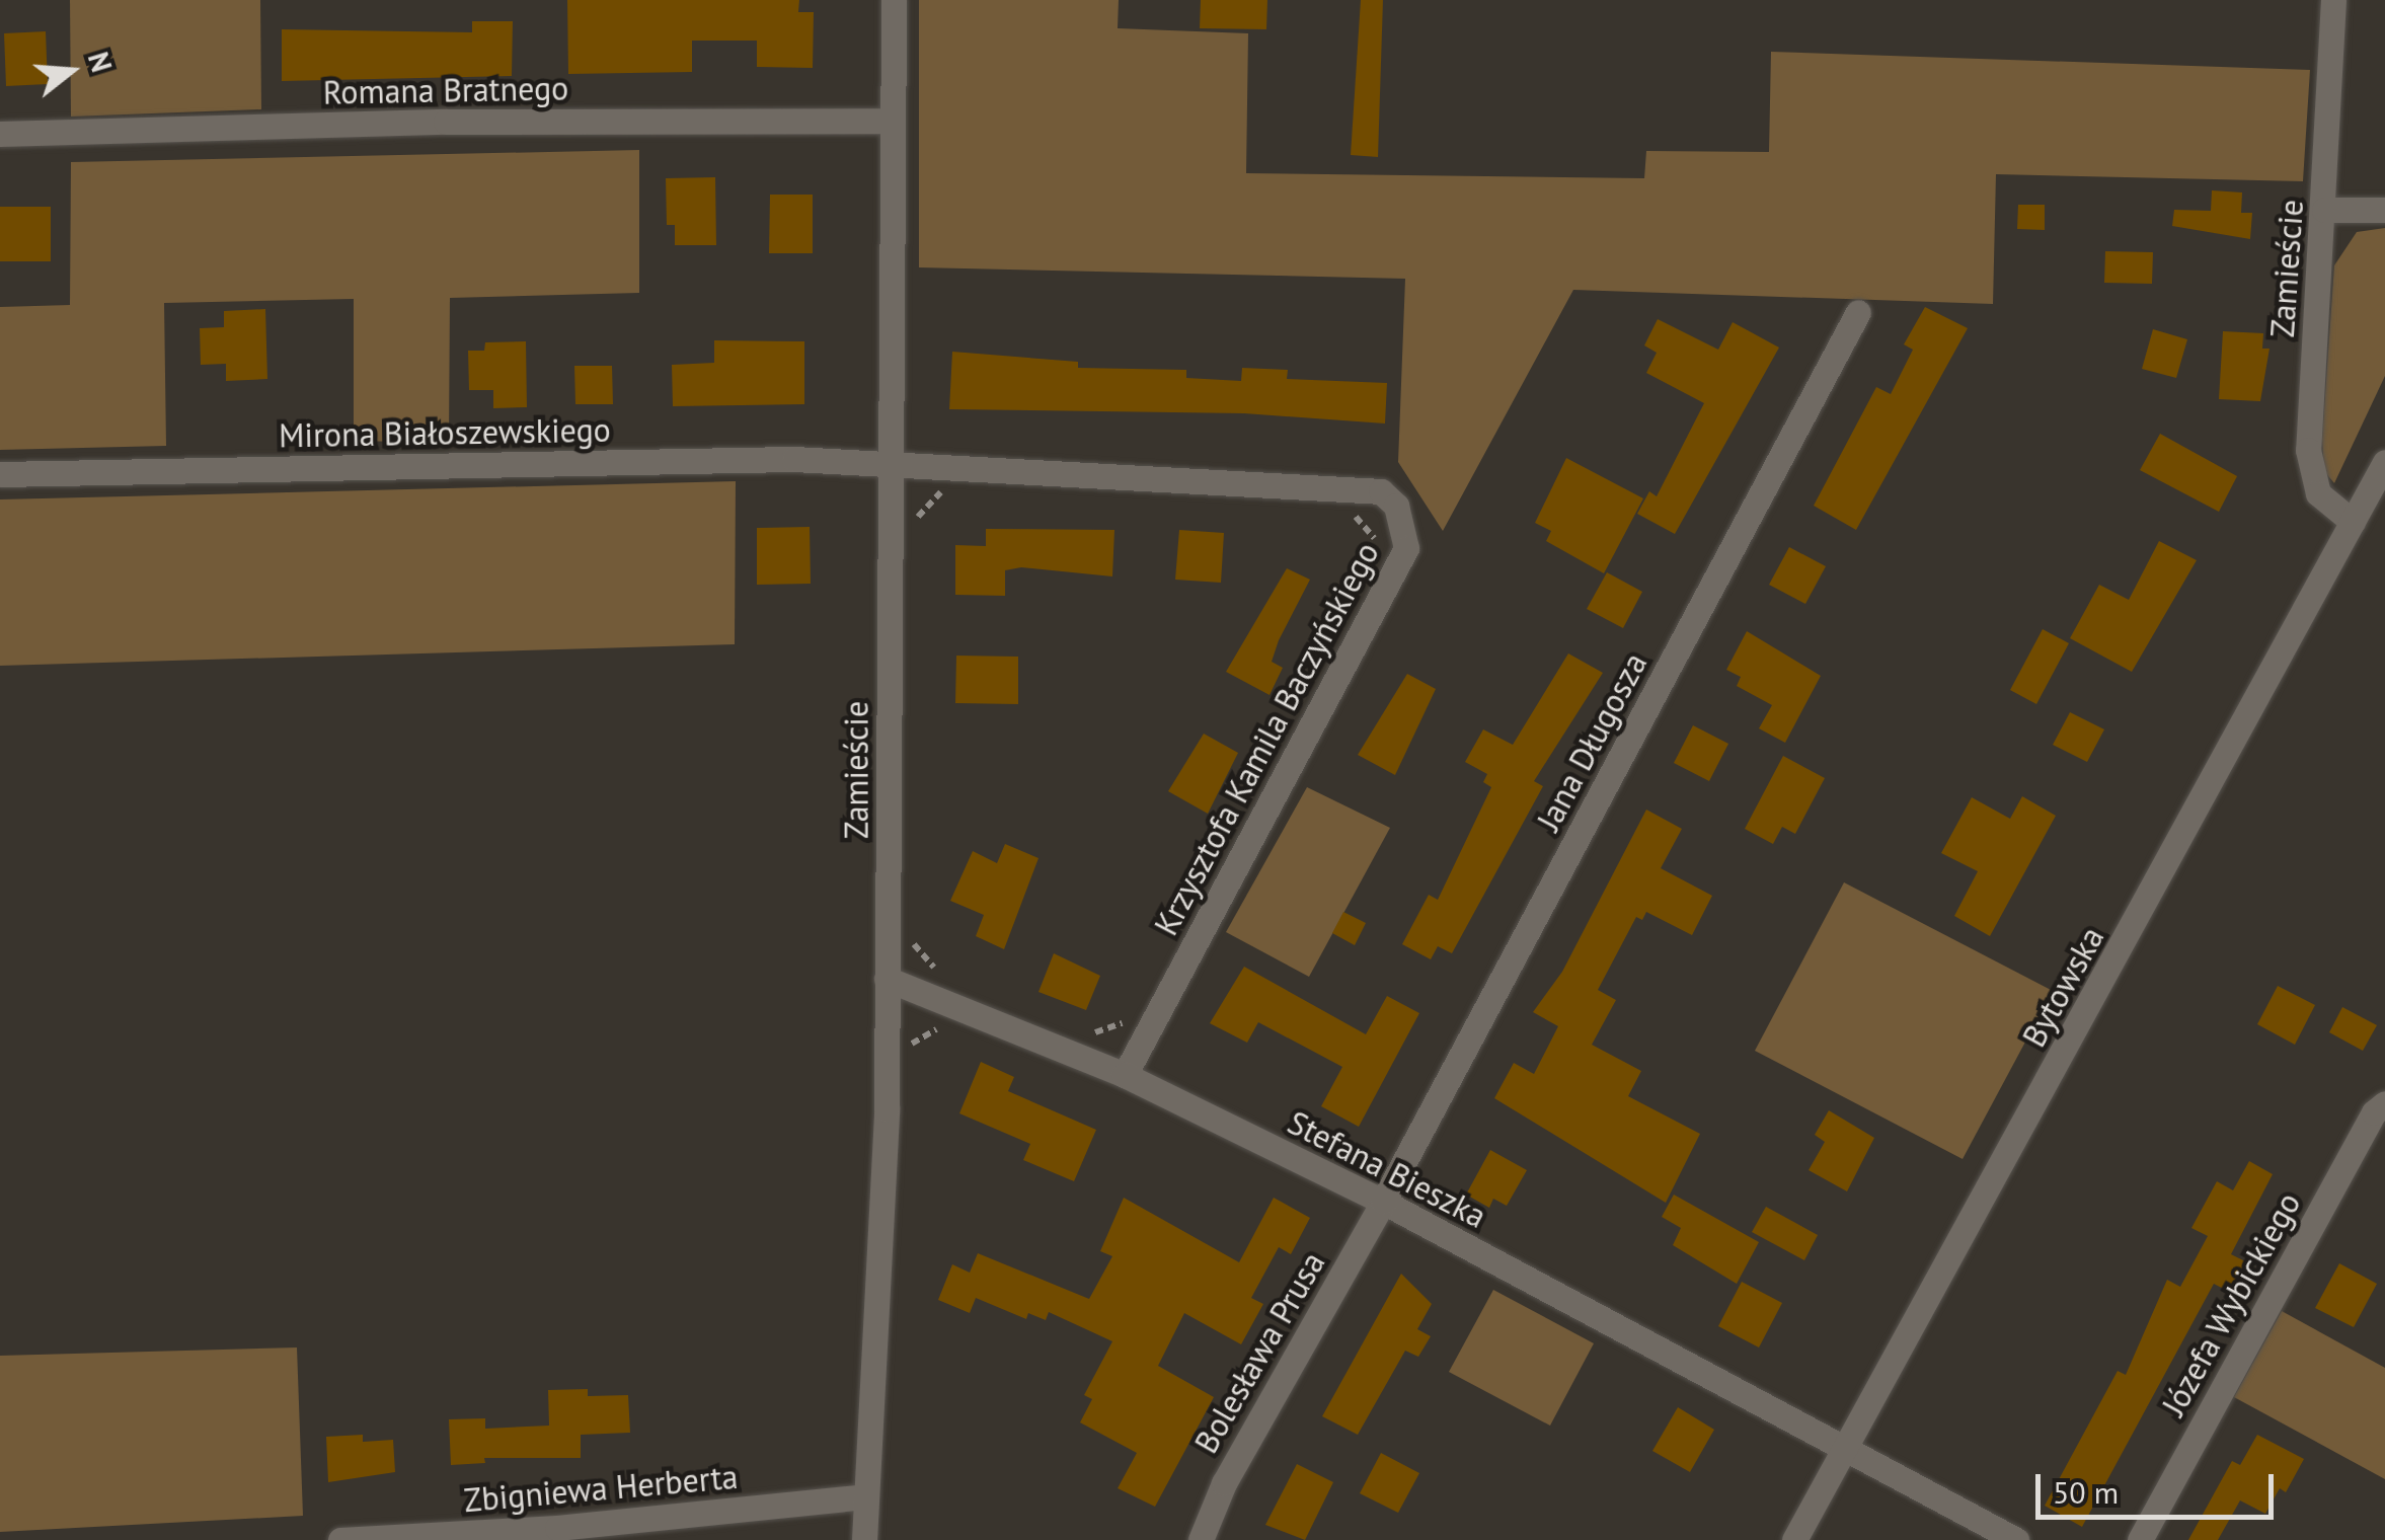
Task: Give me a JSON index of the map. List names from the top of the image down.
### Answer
{
  "streets": {
    "street": [
      "Romana Bratnego",
      "Zamieście",
      "Mirona Białoszewskiego",
      "Krzysztofa Kamila Baczyńskiego",
      "Jana Długosza",
      "Bytowska",
      "Stefana Bieszka",
      "Józefa Wybickiego",
      "Bolesława Prusa",
      "Zbigniewa Herberta"
    ]
  },
  "crossings": [
    ["Romana Bratnego", "Zamieście"],
    ["Zamieście", "Mirona Białoszewskiego"],
    ["Zamieście", "Krzysztofa Kamila Baczyńskiego"],
    ["Zamieście", "Bytowska"],
    ["Zamieście", "Stefana Bieszka"],
    ["Zamieście", "Zbigniewa Herberta"],
    ["Mirona Białoszewskiego", "Krzysztofa Kamila Baczyńskiego"],
    ["Krzysztofa Kamila Baczyńskiego", "Stefana Bieszka"],
    ["Jana Długosza", "Stefana Bieszka"],
    ["Jana Długosza", "Bolesława Prusa"],
    ["Bytowska", "Stefana Bieszka"],
    ["Stefana Bieszka", "Bolesława Prusa"]
  ],
  "scale_bar": "50 m",
  "north": "right"
}
